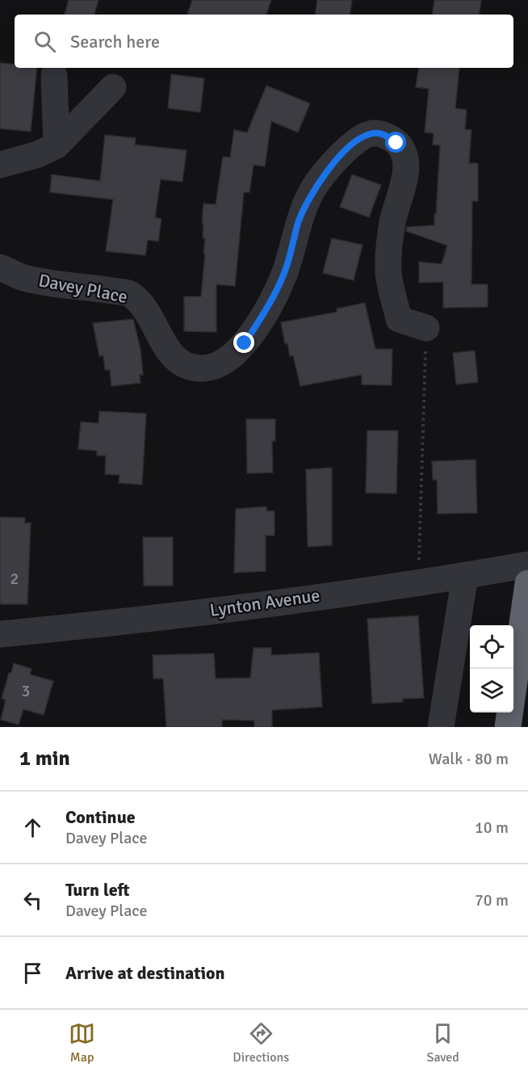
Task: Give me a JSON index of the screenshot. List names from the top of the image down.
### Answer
{
  "streets": {
    "street": ["Davey Place", "Lynton Avenue"]
  },
  "house_numbers": ["2", "3"],
  "page": {
    "search": "Search here",
    "heading": ["1 min", "Walk · 80 m"],
    "list": [
      ["Continue", "Davey Place", "10 m"],
      ["Turn left", "Davey Place", "70 m"],
      "Arrive at destination"
    ],
    "nav": ["Map", "Directions", "Saved"]
  }
}
